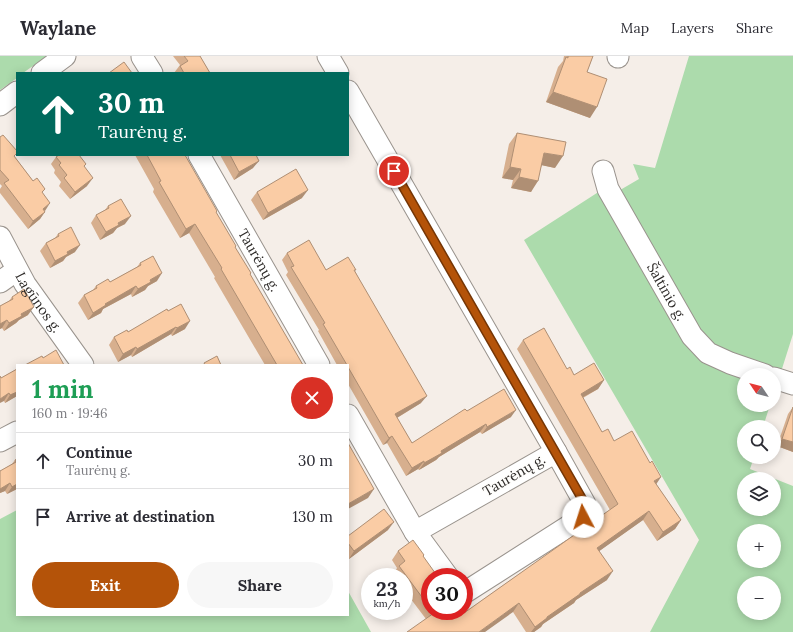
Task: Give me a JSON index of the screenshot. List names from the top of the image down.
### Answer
{
  "streets": {
    "street": ["Taurėnų g.", "Šaltinio g.", "Lagūnos g."]
  },
  "north": "top left",
  "page": {
    "header": "Waylane",
    "nav": ["Map", "Layers", "Share"],
    "turn": ["30 m", "Taurėnų g."],
    "heading": ["1 min", "160 m · 19:46"],
    "map_buttons": ["+", "−"],
    "list": [
      {
        "name": "Continue",
        "note": "Taurėnų g.",
        "value": "30 m"
      },
      {
        "name": "Arrive at destination",
        "value": "130 m"
      }
    ],
    "buttons": ["Exit", "Share"],
    "speed": "23 km/h",
    "limit": "30"
  }
}
